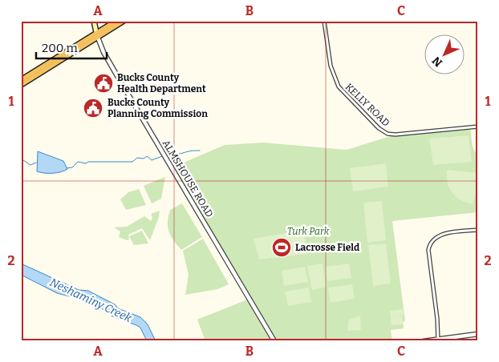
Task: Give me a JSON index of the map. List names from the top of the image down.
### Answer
{
  "streets": {
    "main road": ["ALMSHOUSE ROAD"],
    "street": ["KELLY ROAD"]
  },
  "water": ["Neshaminy Creek"],
  "parks": ["Turk Park"],
  "places": {
    "public building": ["Bucks County Health Department", "Bucks County Planning Commission"],
    "sports": ["Lacrosse Field"]
  },
  "scale_bar": "200 m",
  "north": "bottom left",
  "grid": {
    "columns": ["A", "B", "C"],
    "rows": ["1", "2"]
  }
}
